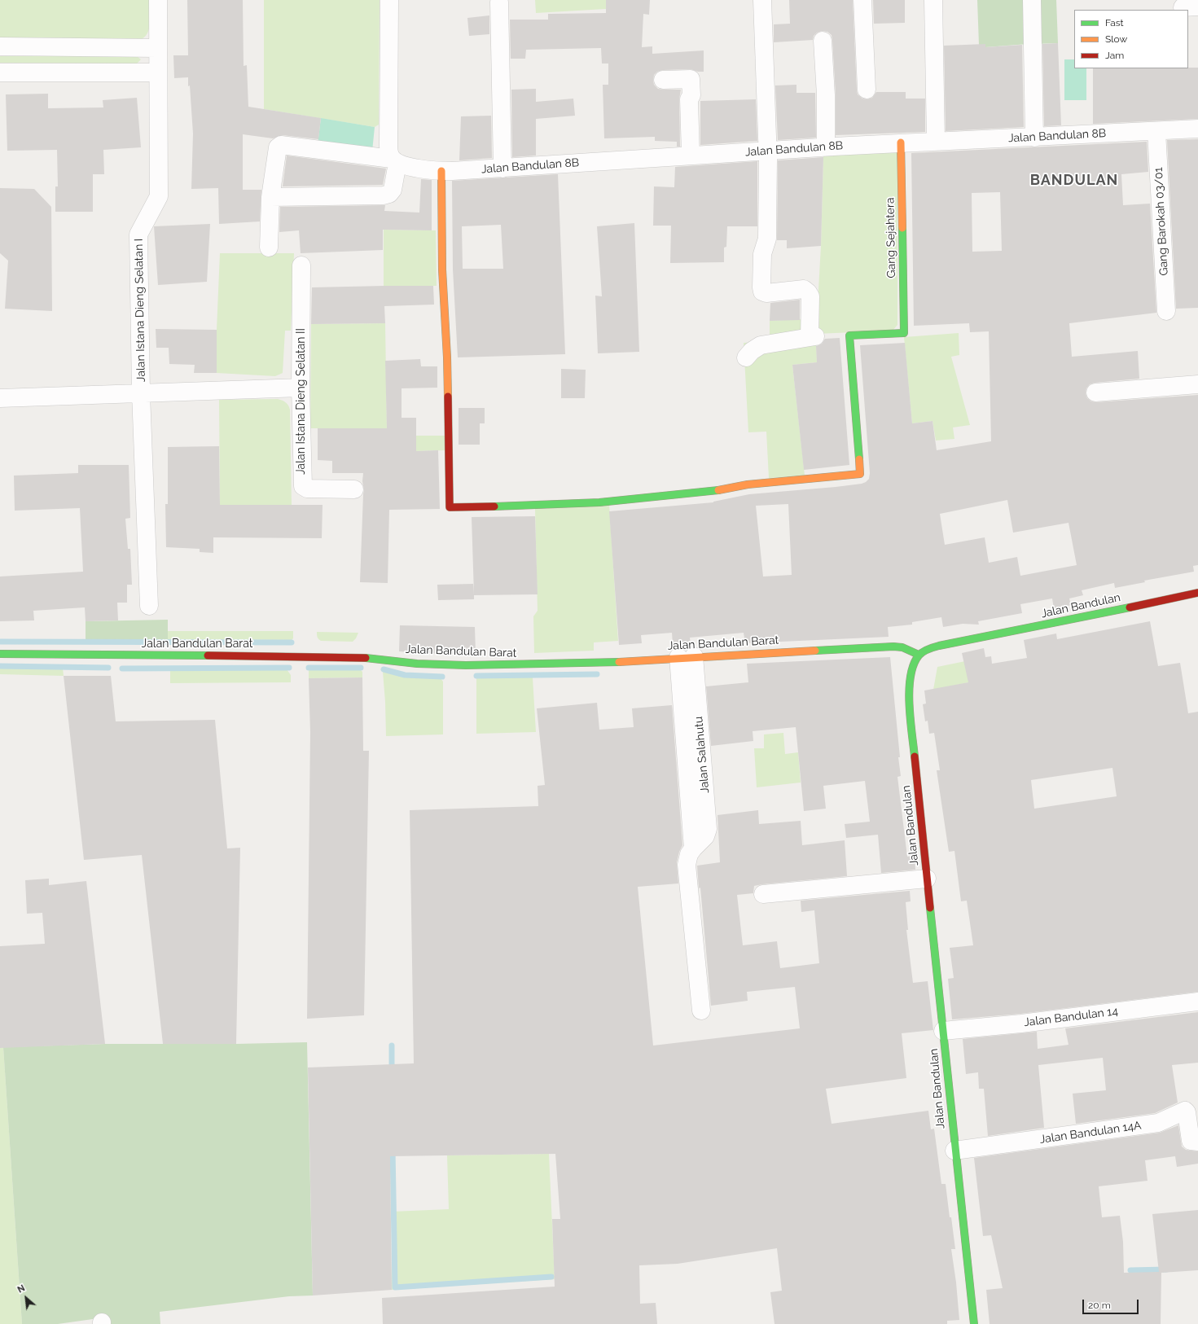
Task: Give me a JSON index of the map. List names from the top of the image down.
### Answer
{
  "streets": {
    "street": [
      "Jalan Bandulan 8B",
      "Gang Barokah 03/01",
      "Gang Sejahtera",
      "Jalan Istana Dieng Selatan I",
      "Jalan Istana Dieng Selatan II",
      "Jalan Bandulan",
      "Jalan Bandulan Barat",
      "Jalan Salahutu",
      "Jalan Bandulan 14",
      "Jalan Bandulan 14A"
    ]
  },
  "crossings": [
    ["Jalan Bandulan 8B", "Gang Barokah 03/01"],
    ["Jalan Bandulan 8B", "Gang Sejahtera"],
    ["Jalan Bandulan", "Jalan Bandulan Barat"],
    ["Jalan Bandulan", "Jalan Bandulan 14"],
    ["Jalan Bandulan", "Jalan Bandulan 14A"],
    ["Jalan Bandulan Barat", "Jalan Salahutu"]
  ],
  "districts": ["BANDULAN"],
  "legend": ["Fast", "Slow", "Jam"],
  "scale_bar": "20 m",
  "north": "top left"
}
